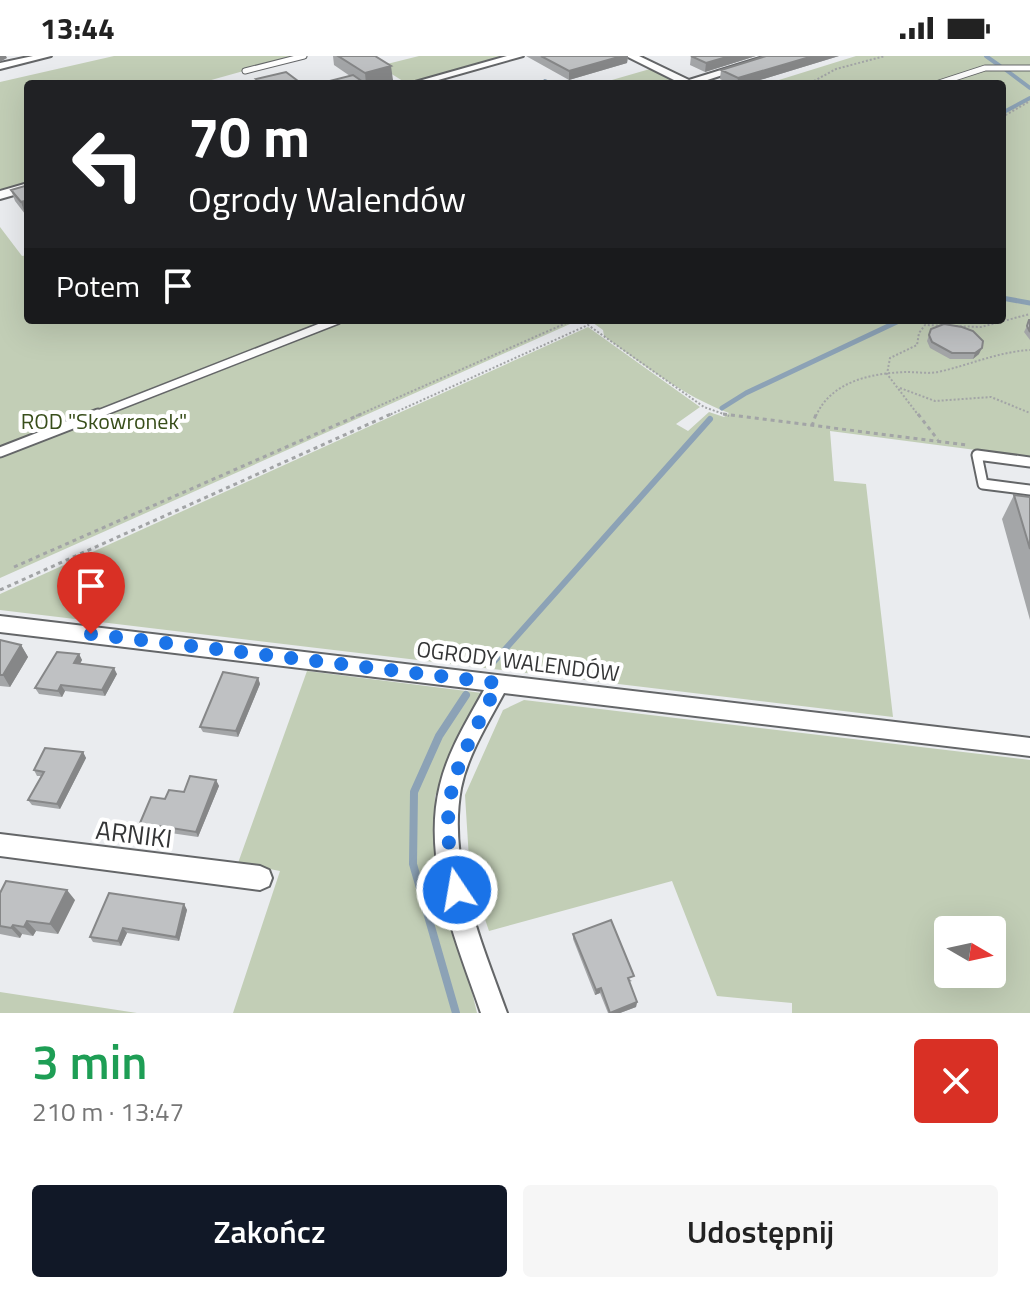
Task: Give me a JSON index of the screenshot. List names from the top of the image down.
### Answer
{
  "streets": {
    "street": ["OGRODY WALENDÓW", "ARNIKI"]
  },
  "parks": ["ROD \"Skowronek\""],
  "north": "right",
  "page": {
    "status": "13:44",
    "turn": ["70 m", "Ogrody Walendów"],
    "then": "Potem",
    "heading": ["3 min", "210 m · 13:47"],
    "buttons": ["Zakończ", "Udostępnij"]
  }
}
